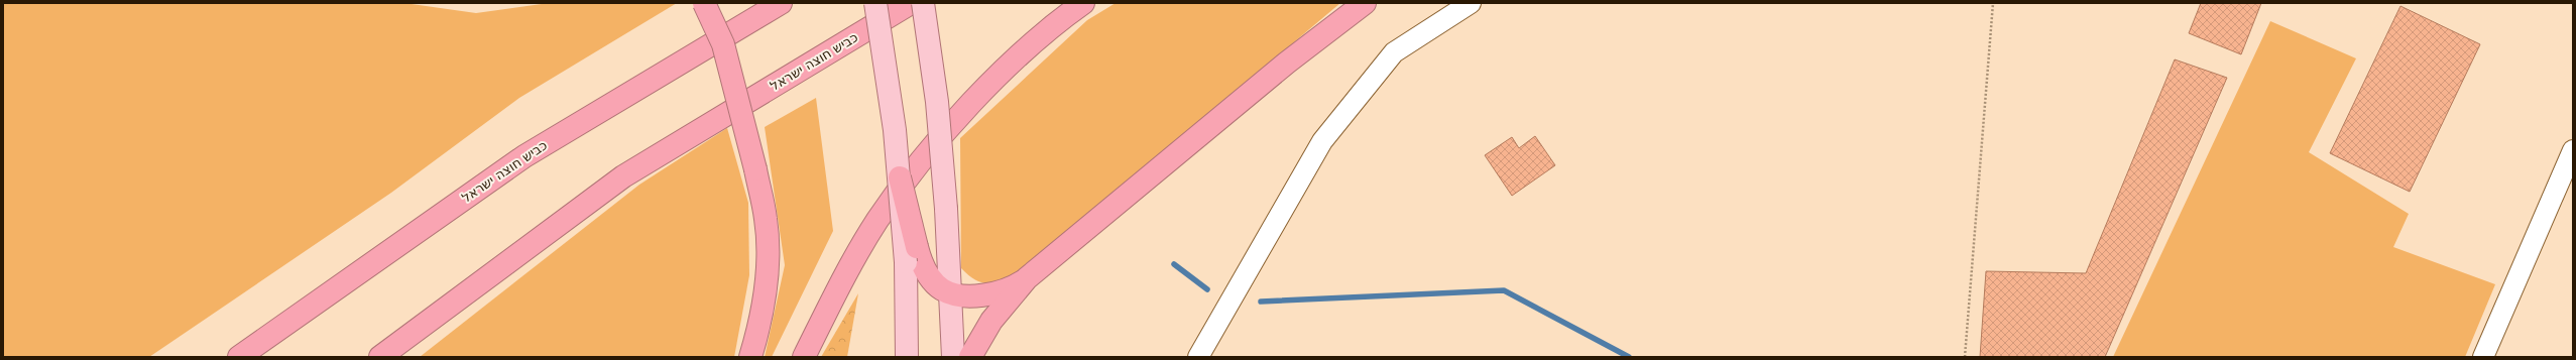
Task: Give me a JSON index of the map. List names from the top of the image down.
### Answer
{
  "streets": {
    "highway": ["כביש חוצה ישראל"]
  }
}
